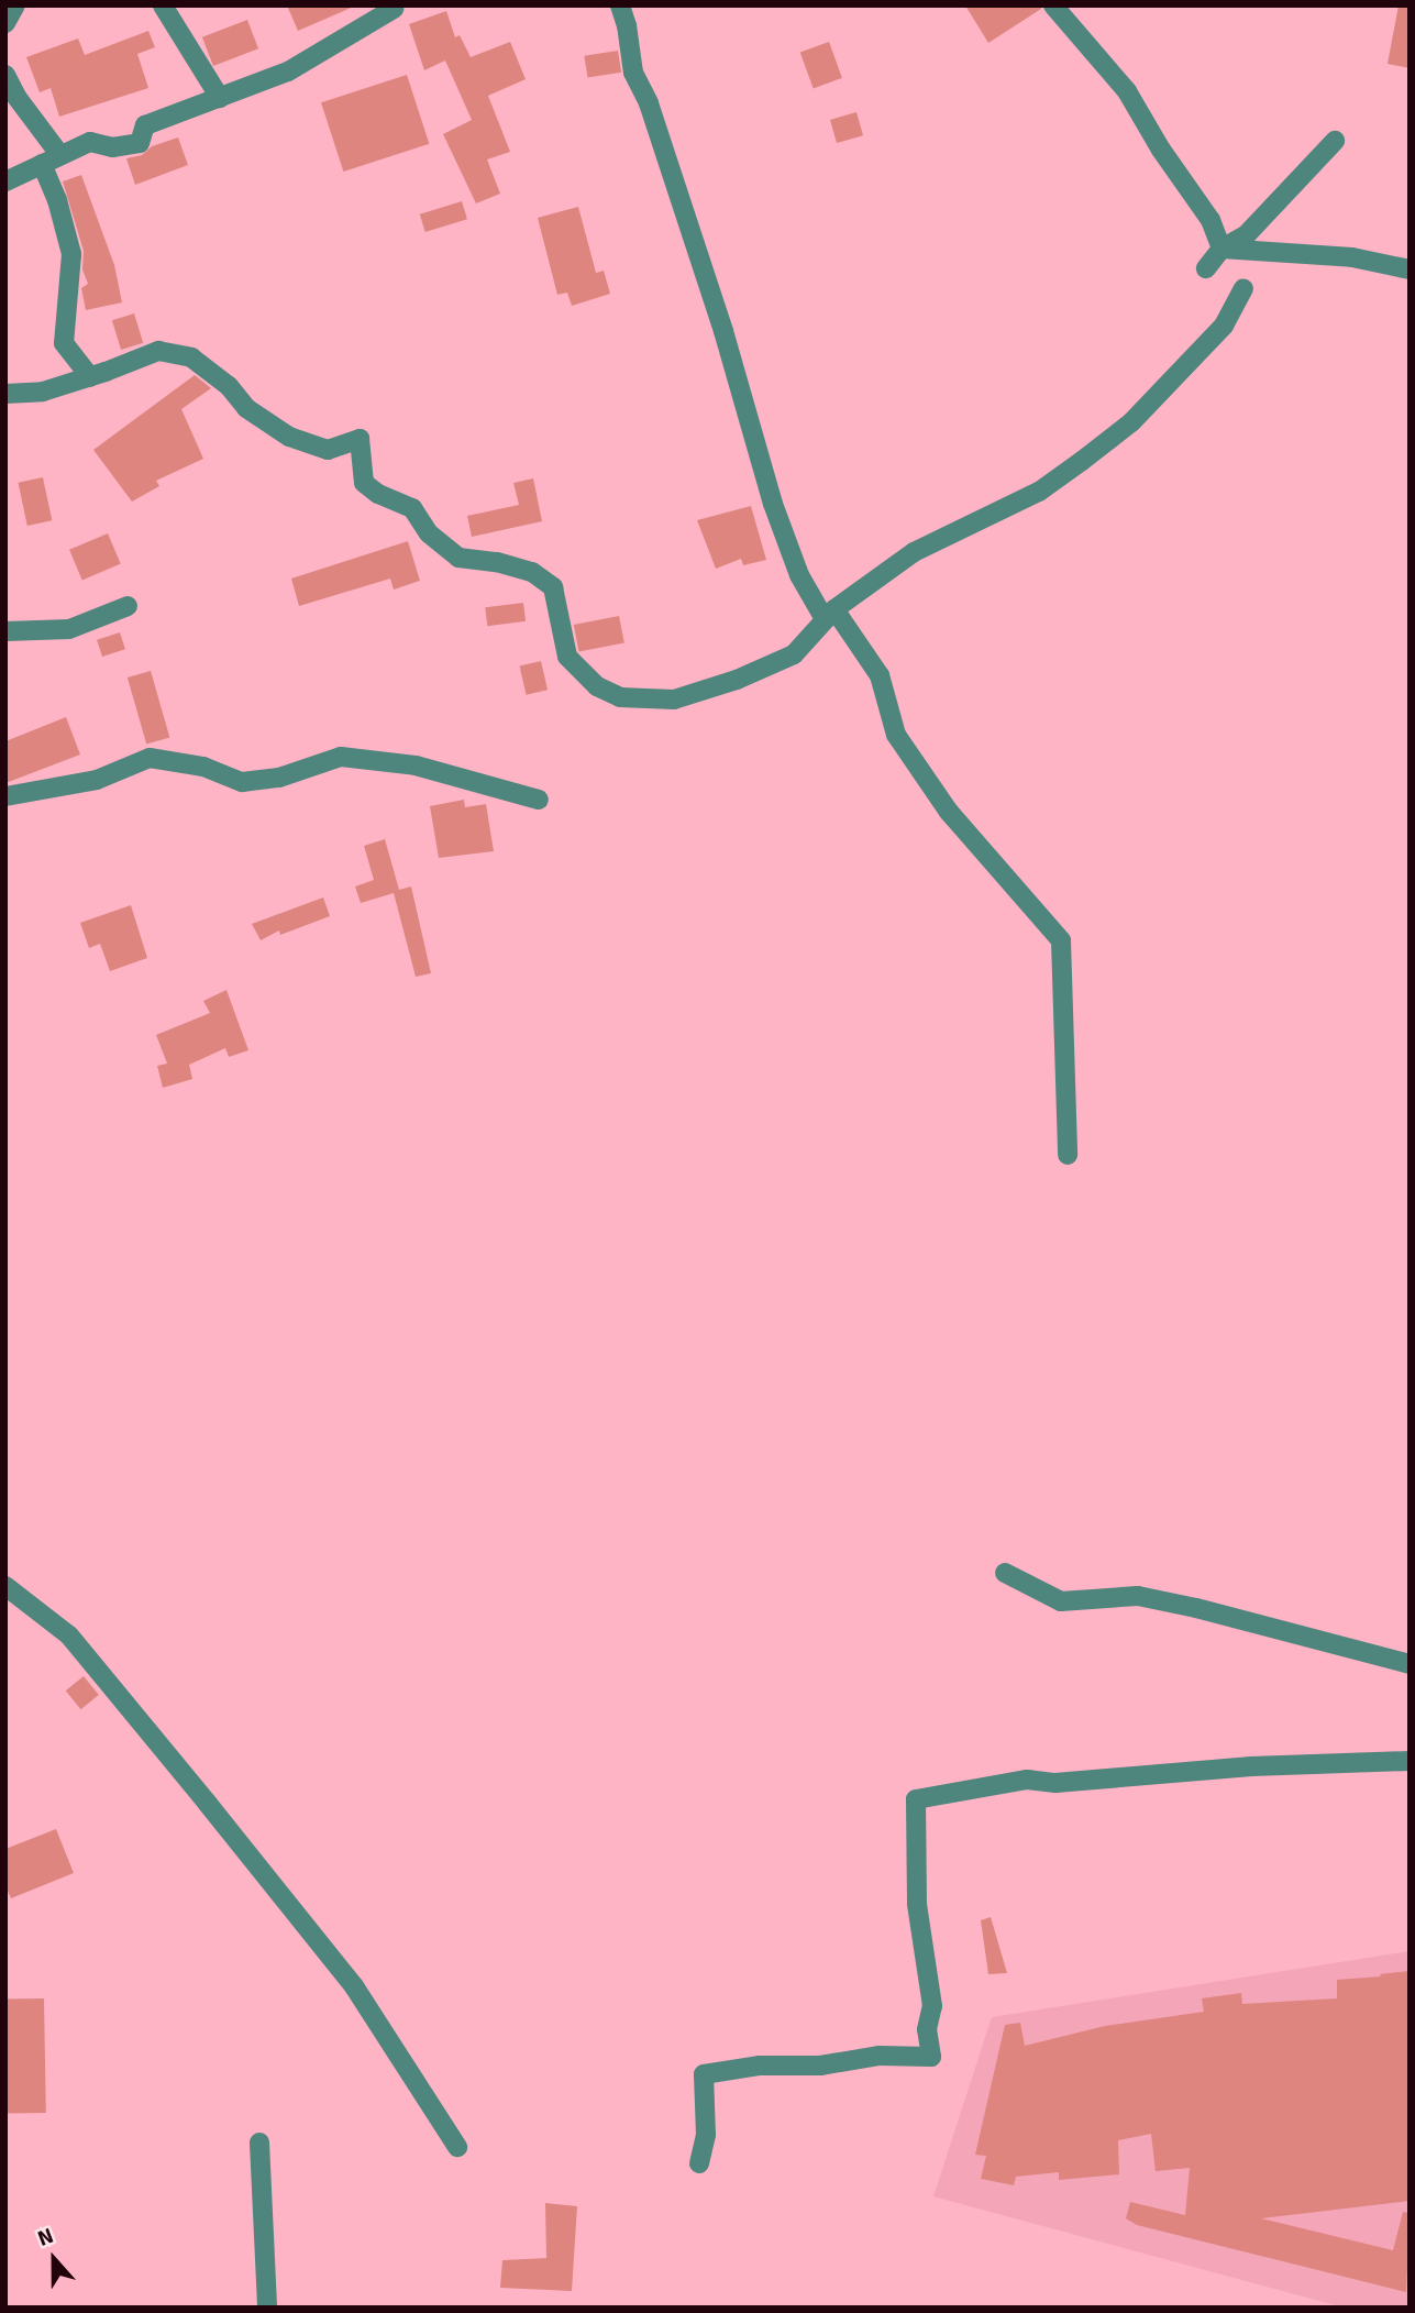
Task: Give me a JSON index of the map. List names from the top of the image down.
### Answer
{
  "north": "top"
}
